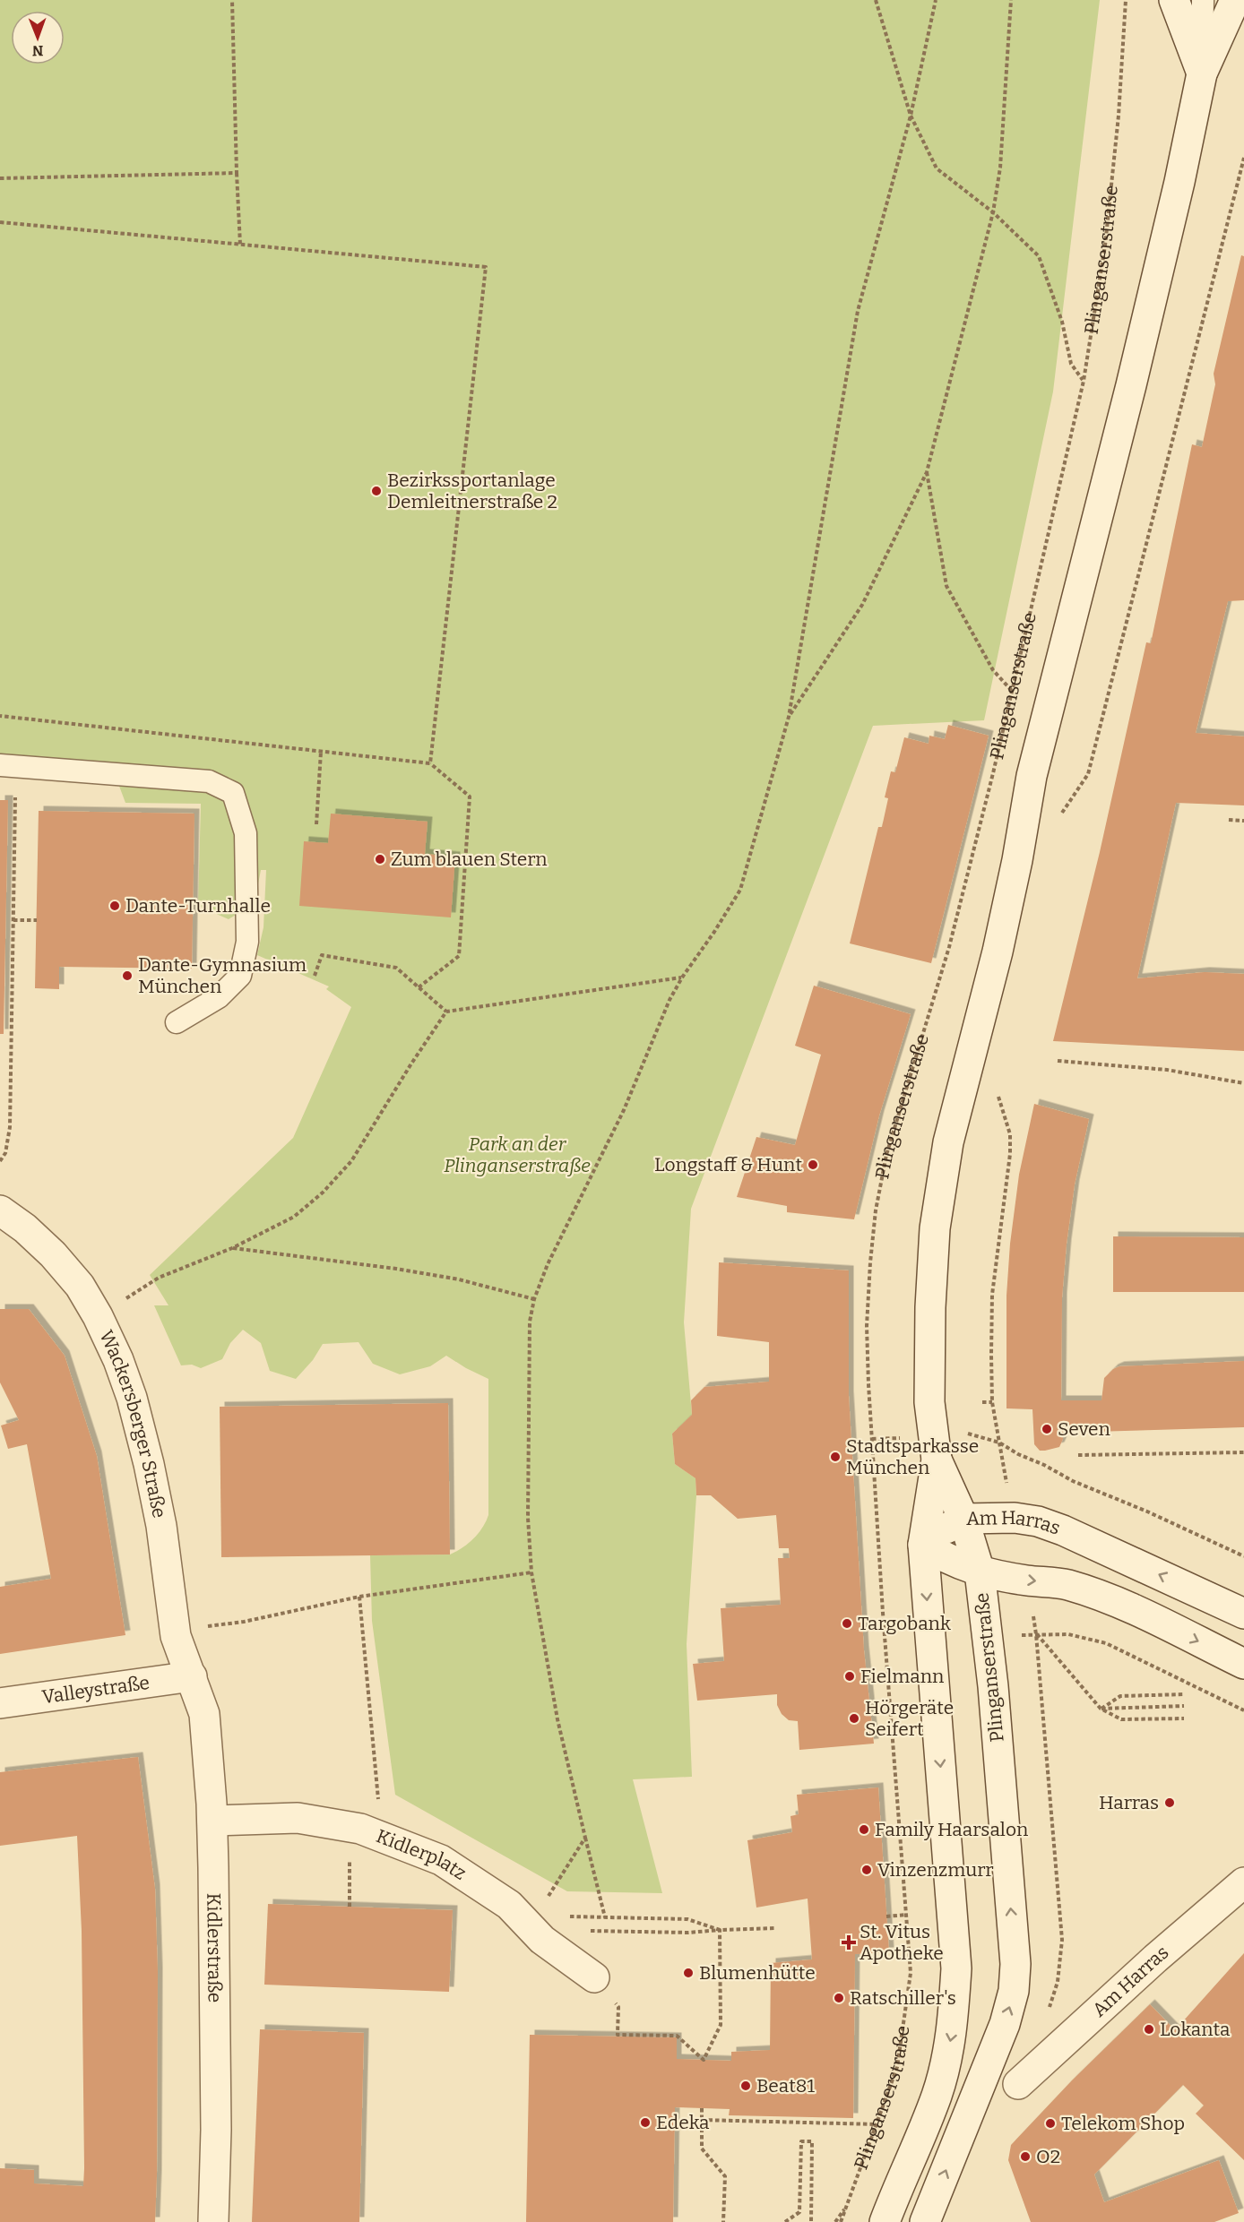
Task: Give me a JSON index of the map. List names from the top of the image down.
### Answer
{
  "streets": {
    "main road": [
      "Plinganserstraße",
      "Wackersberger Straße",
      "Am Harras",
      "Valleystraße",
      "Kidlerplatz",
      "Kidlerstraße"
    ]
  },
  "crossings": [
    ["Plinganserstraße", "Am Harras"],
    ["Wackersberger Straße", "Valleystraße"],
    ["Wackersberger Straße", "Kidlerstraße"],
    ["Valleystraße", "Kidlerstraße"],
    ["Kidlerplatz", "Kidlerstraße"]
  ],
  "parks": ["Park an der Plinganserstraße"],
  "places": {
    "other": [
      "Bezirkssportanlage Demleitnerstraße 2",
      "Zum blauen Stern",
      "Dante-Turnhalle",
      "Dante-Gymnasium München",
      "Longstaff & Hunt",
      "Seven",
      "Stadtsparkasse München",
      "Targobank",
      "Fielmann",
      "Hörgeräte Seifert",
      "Harras",
      "Family Haarsalon",
      "Vinzenzmurr",
      "Blumenhütte",
      "Ratschiller's",
      "Lokanta",
      "Beat81",
      "Edeka",
      "Telekom Shop",
      "O2"
    ],
    "health": ["St. Vitus Apotheke"]
  },
  "north": "bottom"
}
